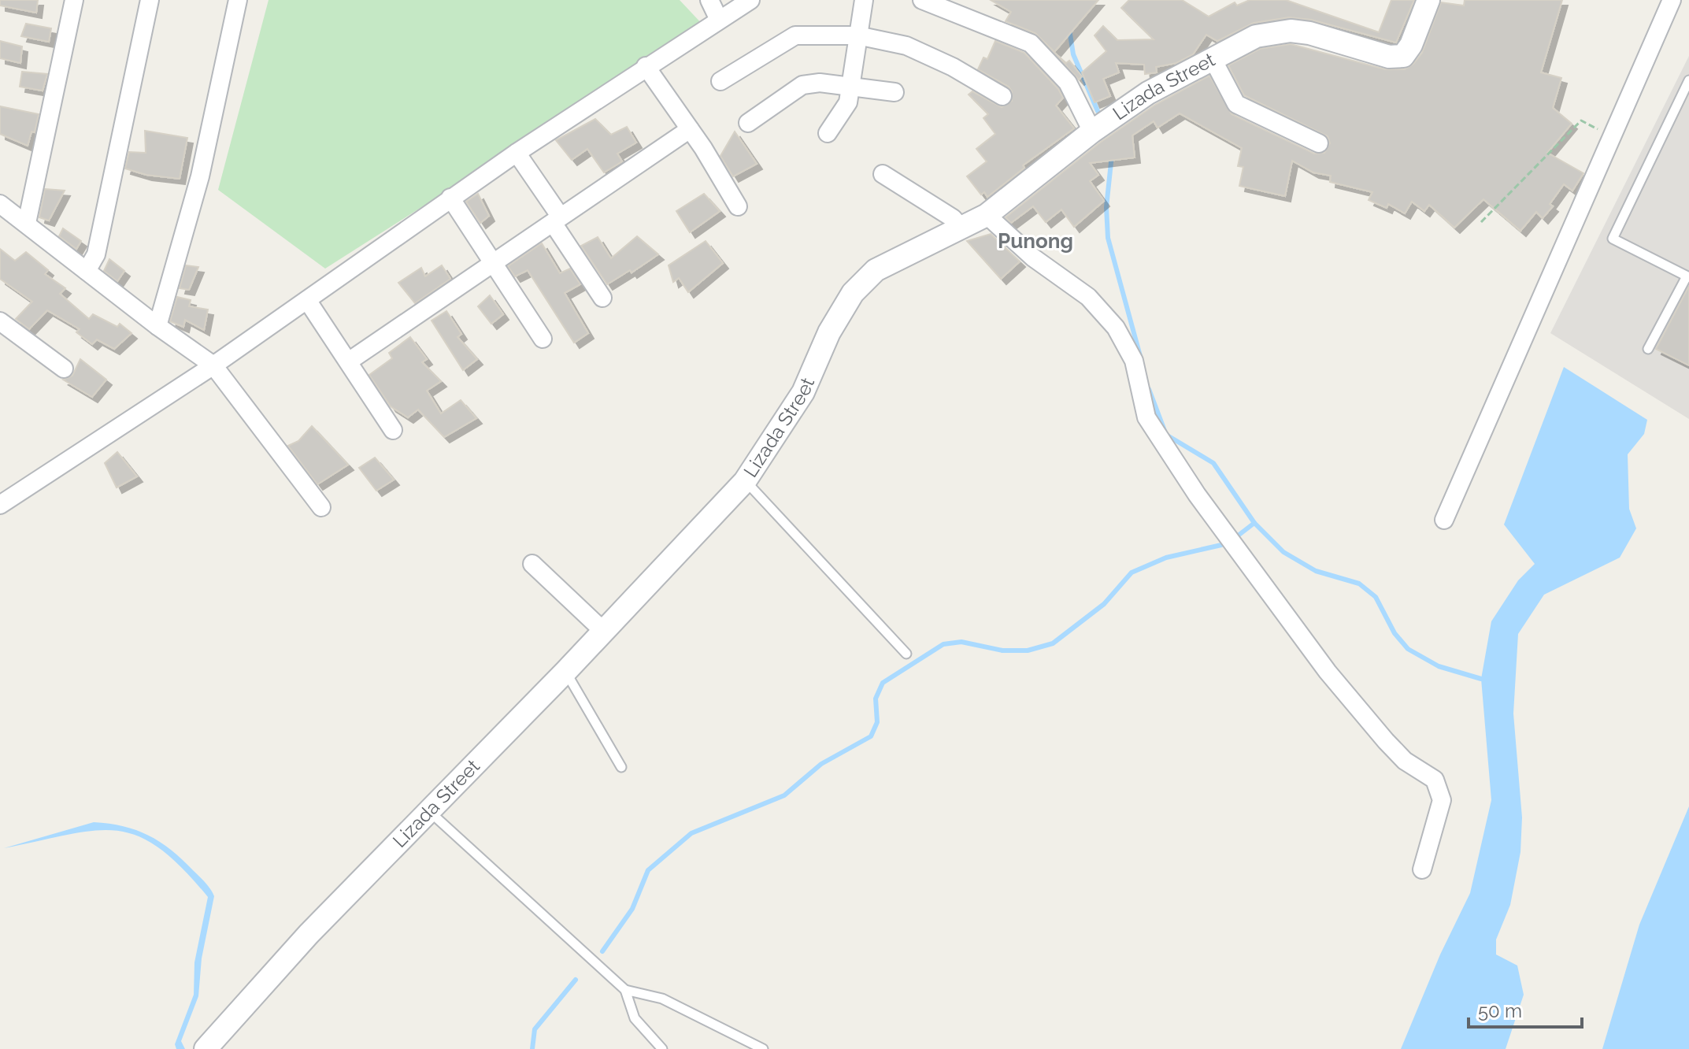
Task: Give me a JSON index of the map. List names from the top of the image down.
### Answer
{
  "streets": {
    "street": ["Lizada Street"]
  },
  "districts": ["Punong"],
  "scale_bar": "50 m"
}
